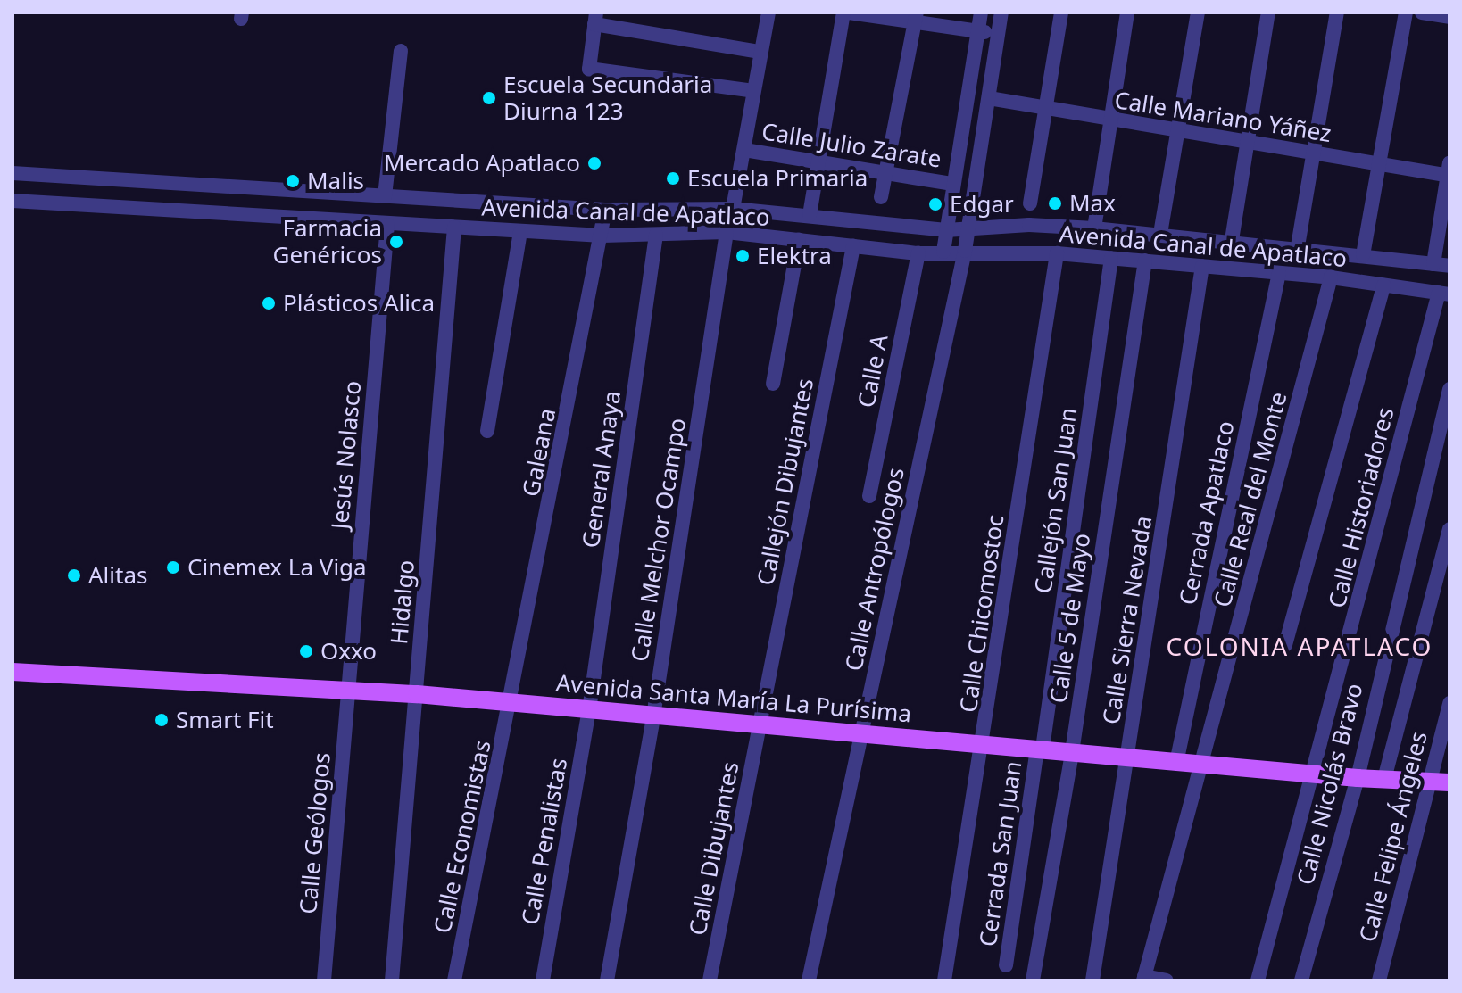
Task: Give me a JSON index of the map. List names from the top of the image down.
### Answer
{
  "streets": {
    "main road": ["Avenida Santa María La Purísima"],
    "street": [
      "Calle Mariano Yáñez",
      "Calle Julio Zarate",
      "Avenida Canal de Apatlaco",
      "Calle A",
      "Galeana",
      "Jesús Nolasco",
      "General Anaya",
      "Callejón Dibujantes",
      "Calle Real del Monte",
      "Callejón San Juan",
      "Calle Historiadores",
      "Cerrada Apatlaco",
      "Calle Melchor Ocampo",
      "Calle Antropólogos",
      "Hidalgo",
      "Calle Chicomostoc",
      "Calle 5 de Mayo",
      "Calle Sierra Nevada",
      "Calle Nicolás Bravo",
      "Calle Geólogos",
      "Calle Economistas",
      "Calle Felipe Ángeles",
      "Calle Penalistas",
      "Calle Dibujantes",
      "Cerrada San Juan"
    ]
  },
  "crossings": [
    ["Avenida Canal de Apatlaco", "Calle A"],
    ["Avenida Canal de Apatlaco", "Galeana"],
    ["Avenida Canal de Apatlaco", "Jesús Nolasco"],
    ["Avenida Canal de Apatlaco", "General Anaya"],
    ["Avenida Canal de Apatlaco", "Callejón Dibujantes"],
    ["Avenida Canal de Apatlaco", "Calle Real del Monte"],
    ["Avenida Canal de Apatlaco", "Callejón San Juan"],
    ["Avenida Canal de Apatlaco", "Calle Historiadores"],
    ["Avenida Canal de Apatlaco", "Cerrada Apatlaco"],
    ["Avenida Canal de Apatlaco", "Calle Melchor Ocampo"],
    ["Avenida Canal de Apatlaco", "Calle Antropólogos"],
    ["Avenida Canal de Apatlaco", "Hidalgo"],
    ["Avenida Canal de Apatlaco", "Calle Chicomostoc"],
    ["Avenida Canal de Apatlaco", "Calle 5 de Mayo"],
    ["Avenida Canal de Apatlaco", "Calle Sierra Nevada"],
    ["Galeana", "Avenida Santa María La Purísima"],
    ["Galeana", "Calle Economistas"],
    ["Jesús Nolasco", "Avenida Santa María La Purísima"],
    ["Jesús Nolasco", "Calle Geólogos"],
    ["General Anaya", "Avenida Santa María La Purísima"],
    ["General Anaya", "Calle Penalistas"],
    ["Callejón Dibujantes", "Avenida Santa María La Purísima"],
    ["Callejón Dibujantes", "Calle Dibujantes"],
    ["Calle Real del Monte", "Avenida Santa María La Purísima"],
    ["Callejón San Juan", "Avenida Santa María La Purísima"],
    ["Callejón San Juan", "Cerrada San Juan"],
    ["Calle Historiadores", "Avenida Santa María La Purísima"],
    ["Cerrada Apatlaco", "Avenida Santa María La Purísima"],
    ["Calle Melchor Ocampo", "Avenida Santa María La Purísima"],
    ["Calle Antropólogos", "Avenida Santa María La Purísima"],
    ["Hidalgo", "Avenida Santa María La Purísima"],
    ["Calle Chicomostoc", "Avenida Santa María La Purísima"],
    ["Calle 5 de Mayo", "Avenida Santa María La Purísima"],
    ["Calle Sierra Nevada", "Avenida Santa María La Purísima"],
    ["Avenida Santa María La Purísima", "Calle Nicolás Bravo"],
    ["Avenida Santa María La Purísima", "Calle Geólogos"],
    ["Avenida Santa María La Purísima", "Calle Economistas"],
    ["Avenida Santa María La Purísima", "Calle Felipe Ángeles"],
    ["Avenida Santa María La Purísima", "Calle Penalistas"],
    ["Avenida Santa María La Purísima", "Calle Dibujantes"],
    ["Avenida Santa María La Purísima", "Cerrada San Juan"]
  ],
  "districts": ["COLONIA APATLACO"],
  "places": [
    "Escuela Secundaria Diurna 123",
    "Mercado Apatlaco",
    "Escuela Primaria",
    "Malis",
    "Max",
    "Edgar",
    "Farmacia Genéricos",
    "Elektra",
    "Plásticos Alica",
    "Cinemex La Viga",
    "Alitas",
    "Oxxo",
    "Smart Fit"
  ]
}
